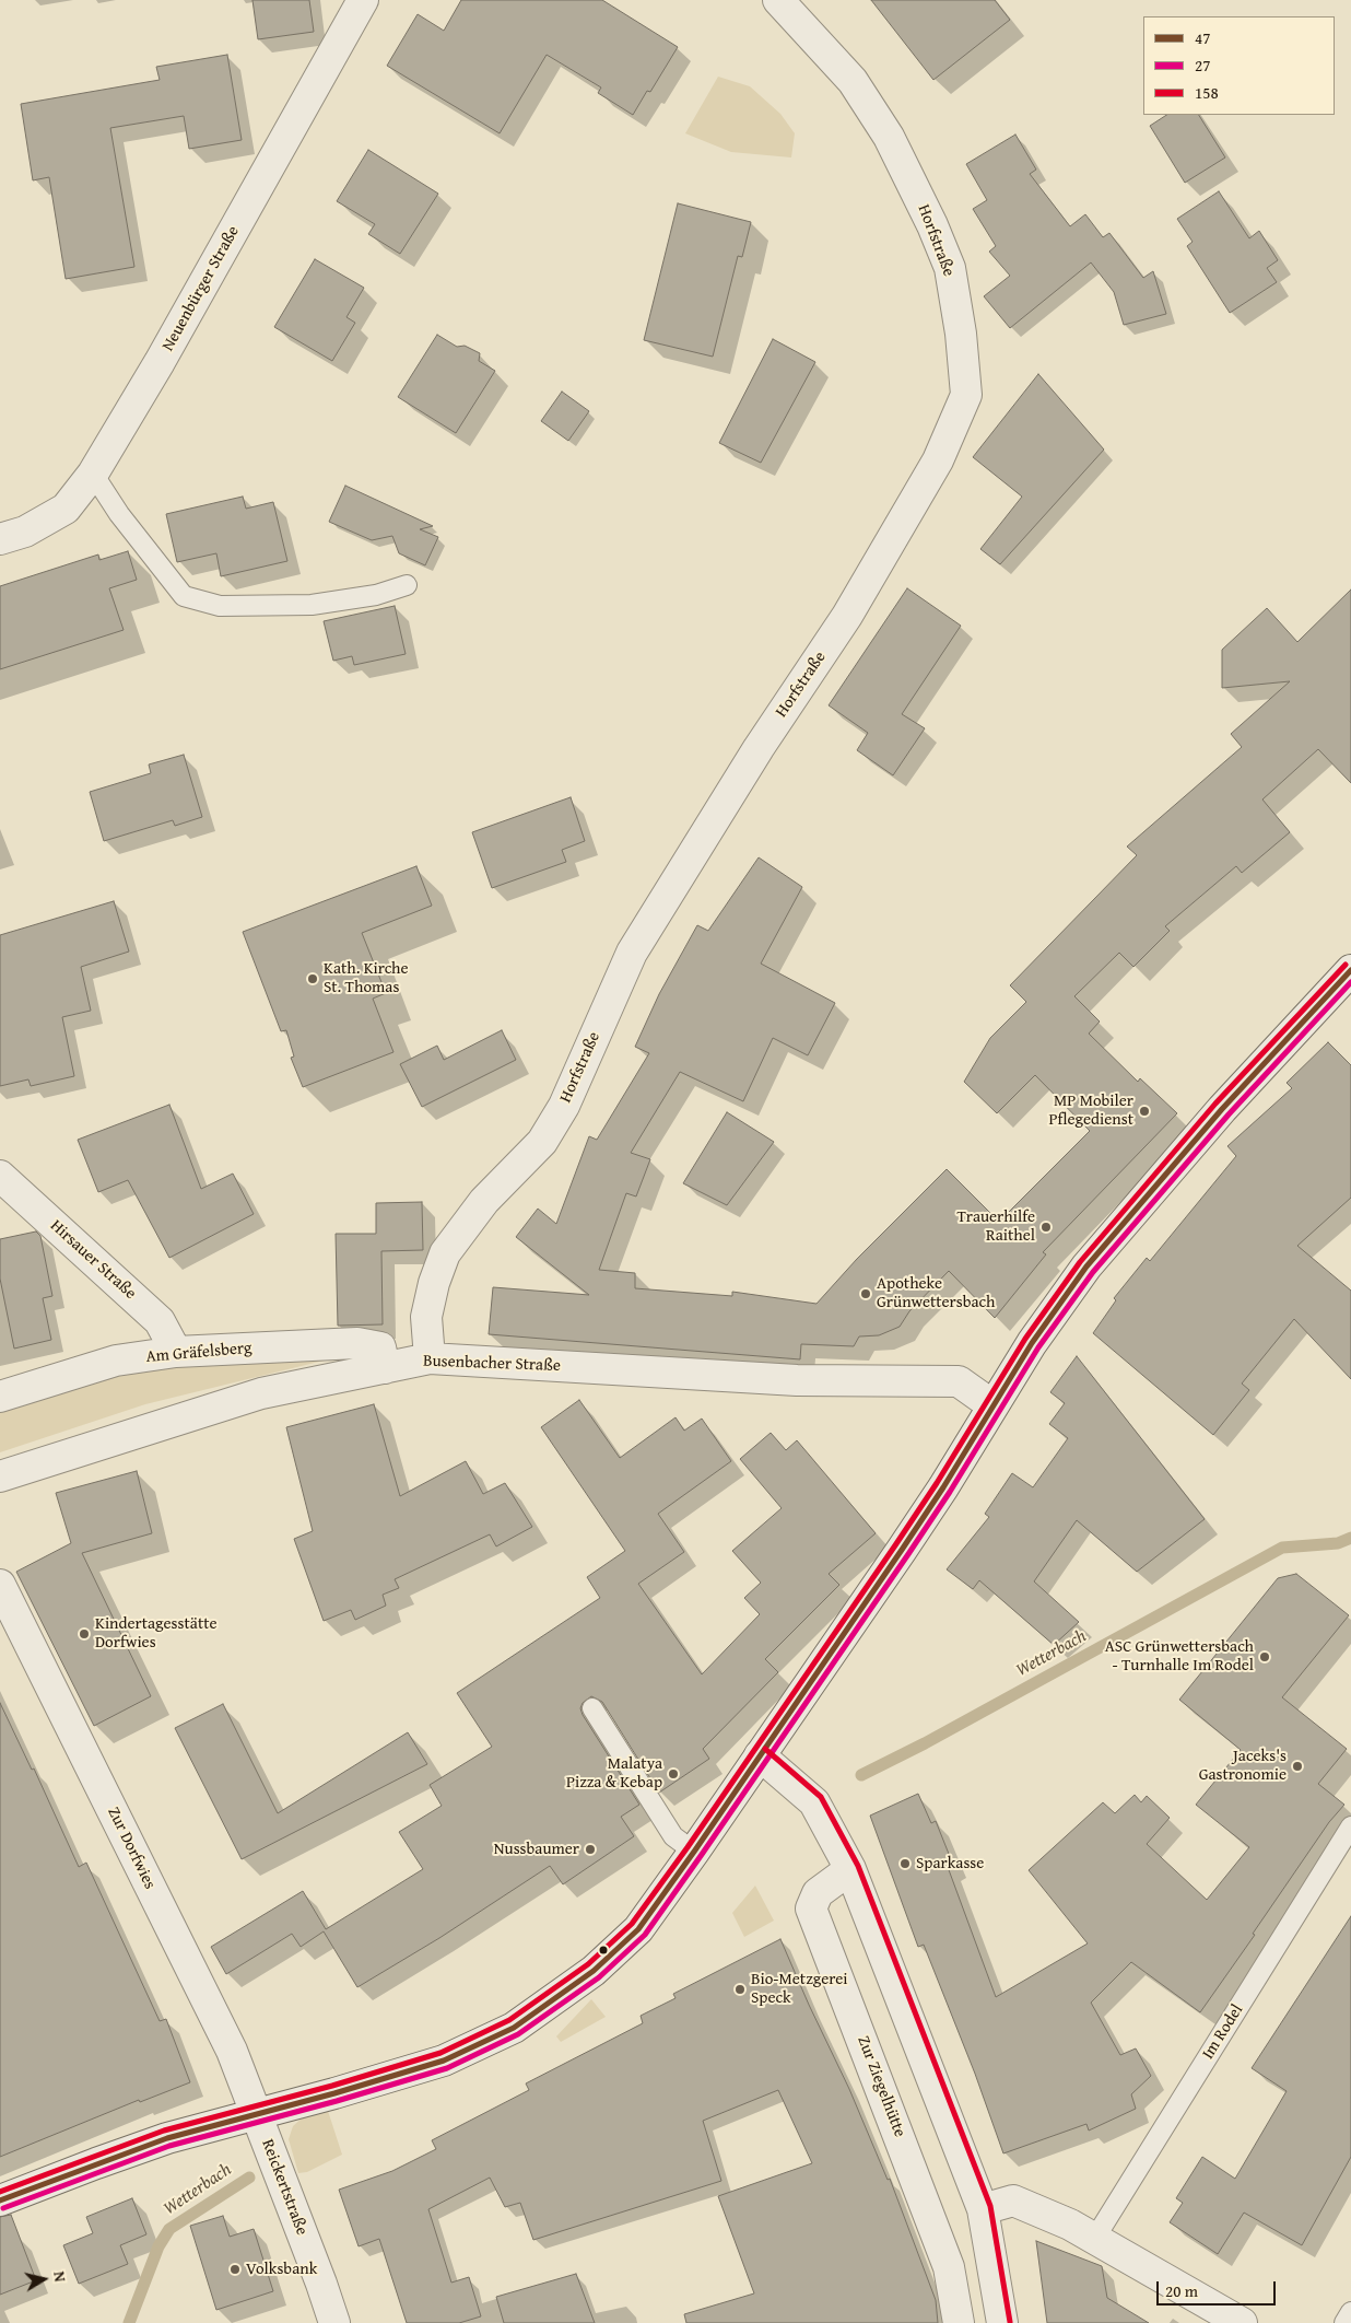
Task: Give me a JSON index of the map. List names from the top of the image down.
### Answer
{
  "streets": {
    "street": [
      "Horfstraße",
      "Neuenbürger Straße",
      "Hirsauer Straße",
      "Am Gräfelsberg",
      "Busenbacher Straße",
      "Zur Dorfwies",
      "Zur Ziegelhütte",
      "Reickertstraße"
    ],
    "lane": ["Im Rodel"]
  },
  "crossings": [
    ["Horfstraße", "Busenbacher Straße"],
    ["Hirsauer Straße", "Am Gräfelsberg"],
    ["Am Gräfelsberg", "Busenbacher Straße"],
    ["Zur Dorfwies", "Reickertstraße"]
  ],
  "water": ["Wetterbach"],
  "places": [
    "Kath. Kirche St. Thomas",
    "MP Mobiler Pflegedienst",
    "Trauerhilfe Raithel",
    "Apotheke Grünwettersbach",
    "Kindertagesstätte Dorfwies",
    "ASC Grünwettersbach - Turnhalle Im Rodel",
    "Jaceks's Gastronomie",
    "Malatya Pizza & Kebap",
    "Nussbaumer",
    "Sparkasse",
    "Bio-Metzgerei Speck",
    "Volksbank"
  ],
  "lines": ["transit line 158", "transit line 47", "transit line 27"],
  "legend": ["47", "27", "158"],
  "scale_bar": "20 m",
  "north": "right"
}
